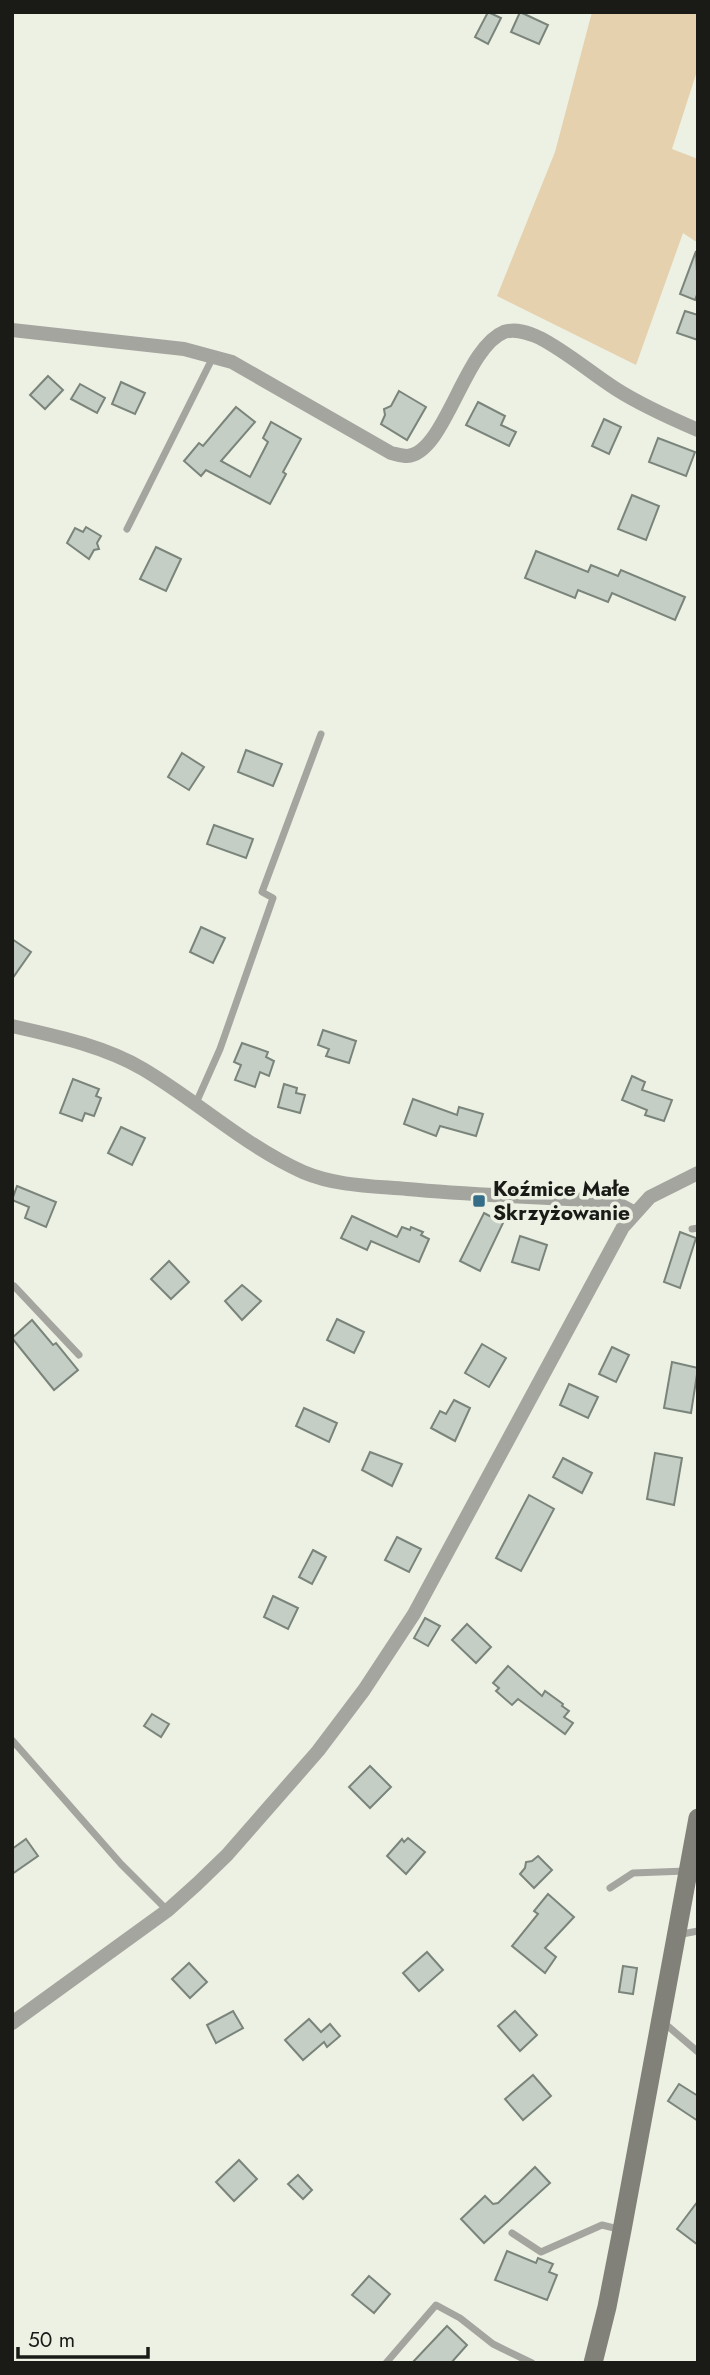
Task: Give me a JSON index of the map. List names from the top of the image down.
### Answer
{
  "places": {
    "transit": ["Koźmice Małe Skrzyżowanie"]
  },
  "scale_bar": "50 m"
}
